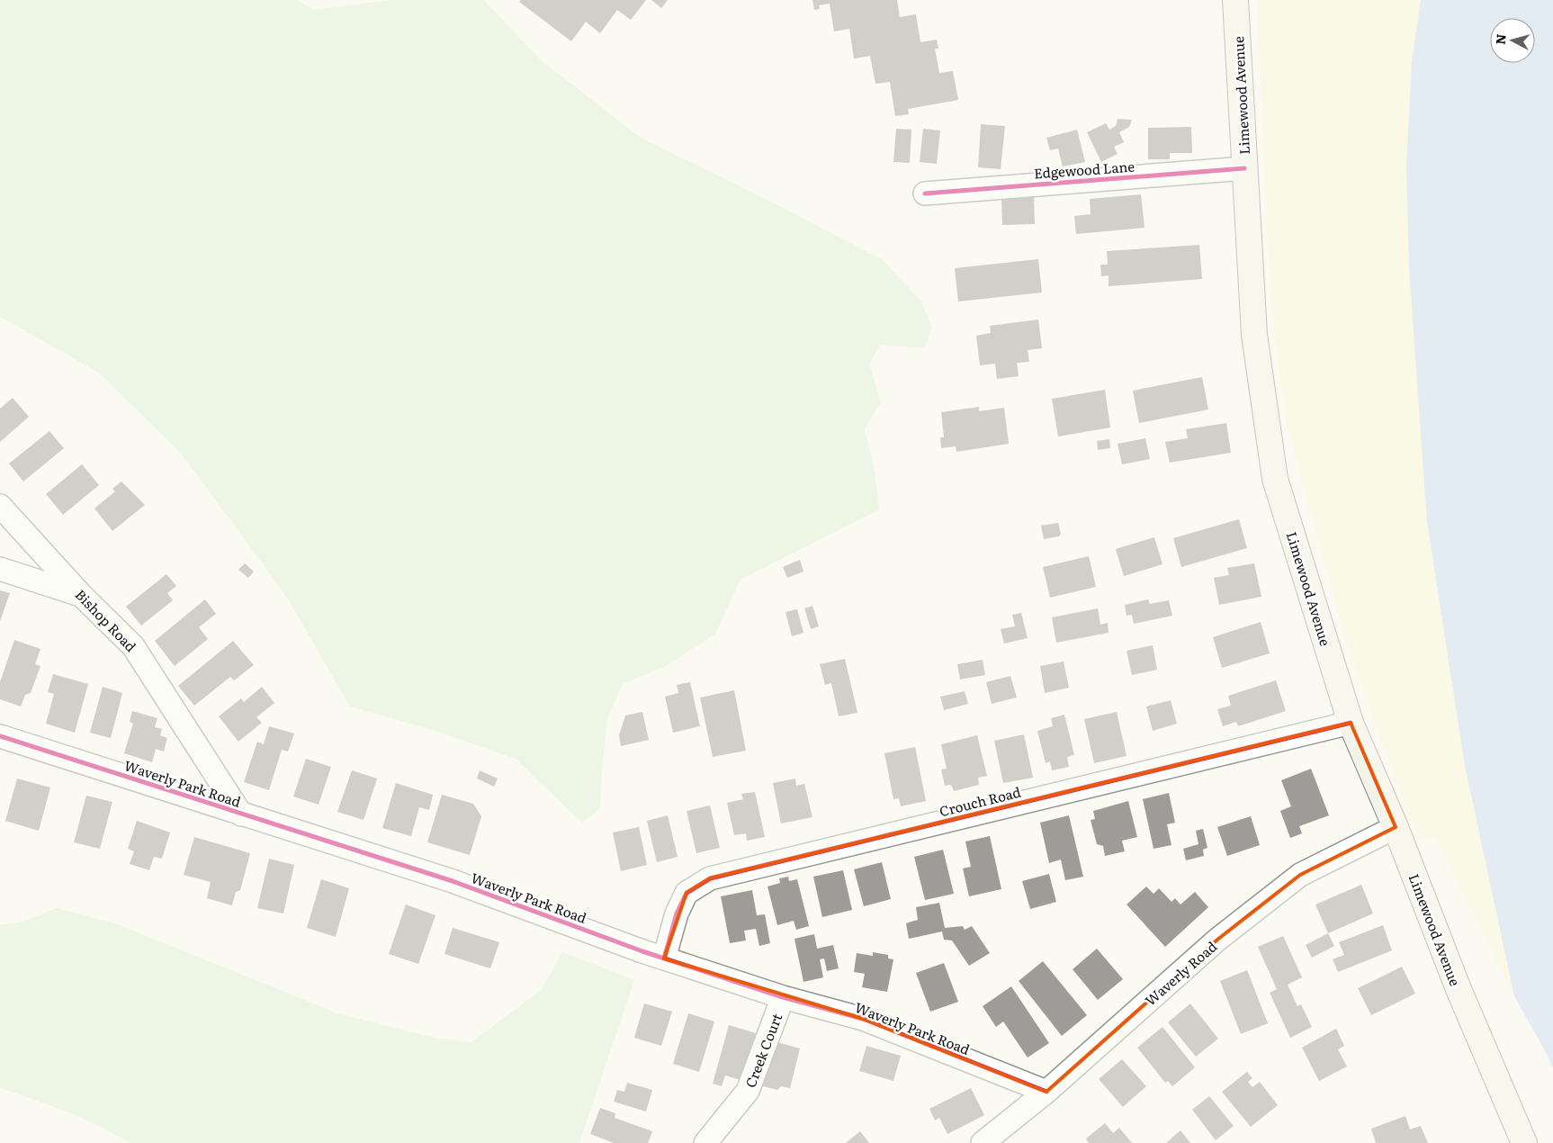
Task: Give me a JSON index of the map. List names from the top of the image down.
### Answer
{
  "streets": {
    "main road": ["Limewood Avenue"],
    "street": [
      "Edgewood Lane",
      "Bishop Road",
      "Waverly Park Road",
      "Crouch Road",
      "Waverly Road",
      "Creek Court"
    ]
  },
  "crossings": [
    ["Limewood Avenue", "Edgewood Lane"],
    ["Limewood Avenue", "Crouch Road"],
    ["Limewood Avenue", "Waverly Road"],
    ["Bishop Road", "Waverly Park Road"],
    ["Waverly Park Road", "Crouch Road"],
    ["Waverly Park Road", "Waverly Road"],
    ["Waverly Park Road", "Creek Court"]
  ],
  "north": "left"
}
